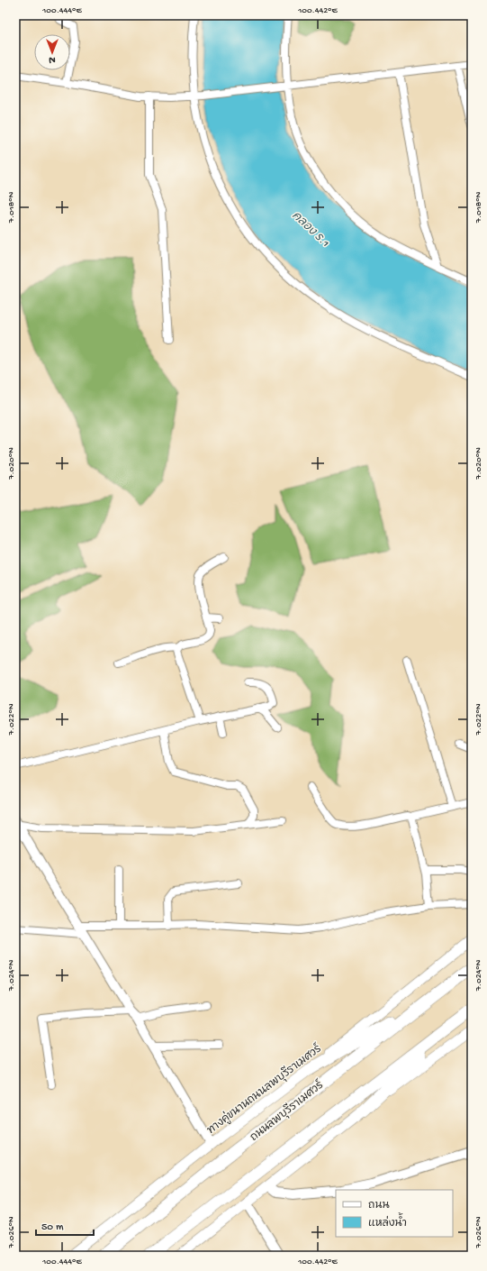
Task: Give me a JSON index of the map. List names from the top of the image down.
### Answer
{
  "streets": {
    "main road": ["ทางคู่ขนานถนนลพบุรีราเมศวร์", "ถนนลพบุรีราเมศวร์"]
  },
  "water": ["คลอง ร.1"],
  "legend": ["ถนน", "แหล่งน้ำ"],
  "scale_bar": "50 m",
  "north": "bottom",
  "coordinates": [
    "100.444°E",
    "100.442°E",
    "7.018°N",
    "7.020°N",
    "7.022°N",
    "7.024°N",
    "7.026°N"
  ]
}
